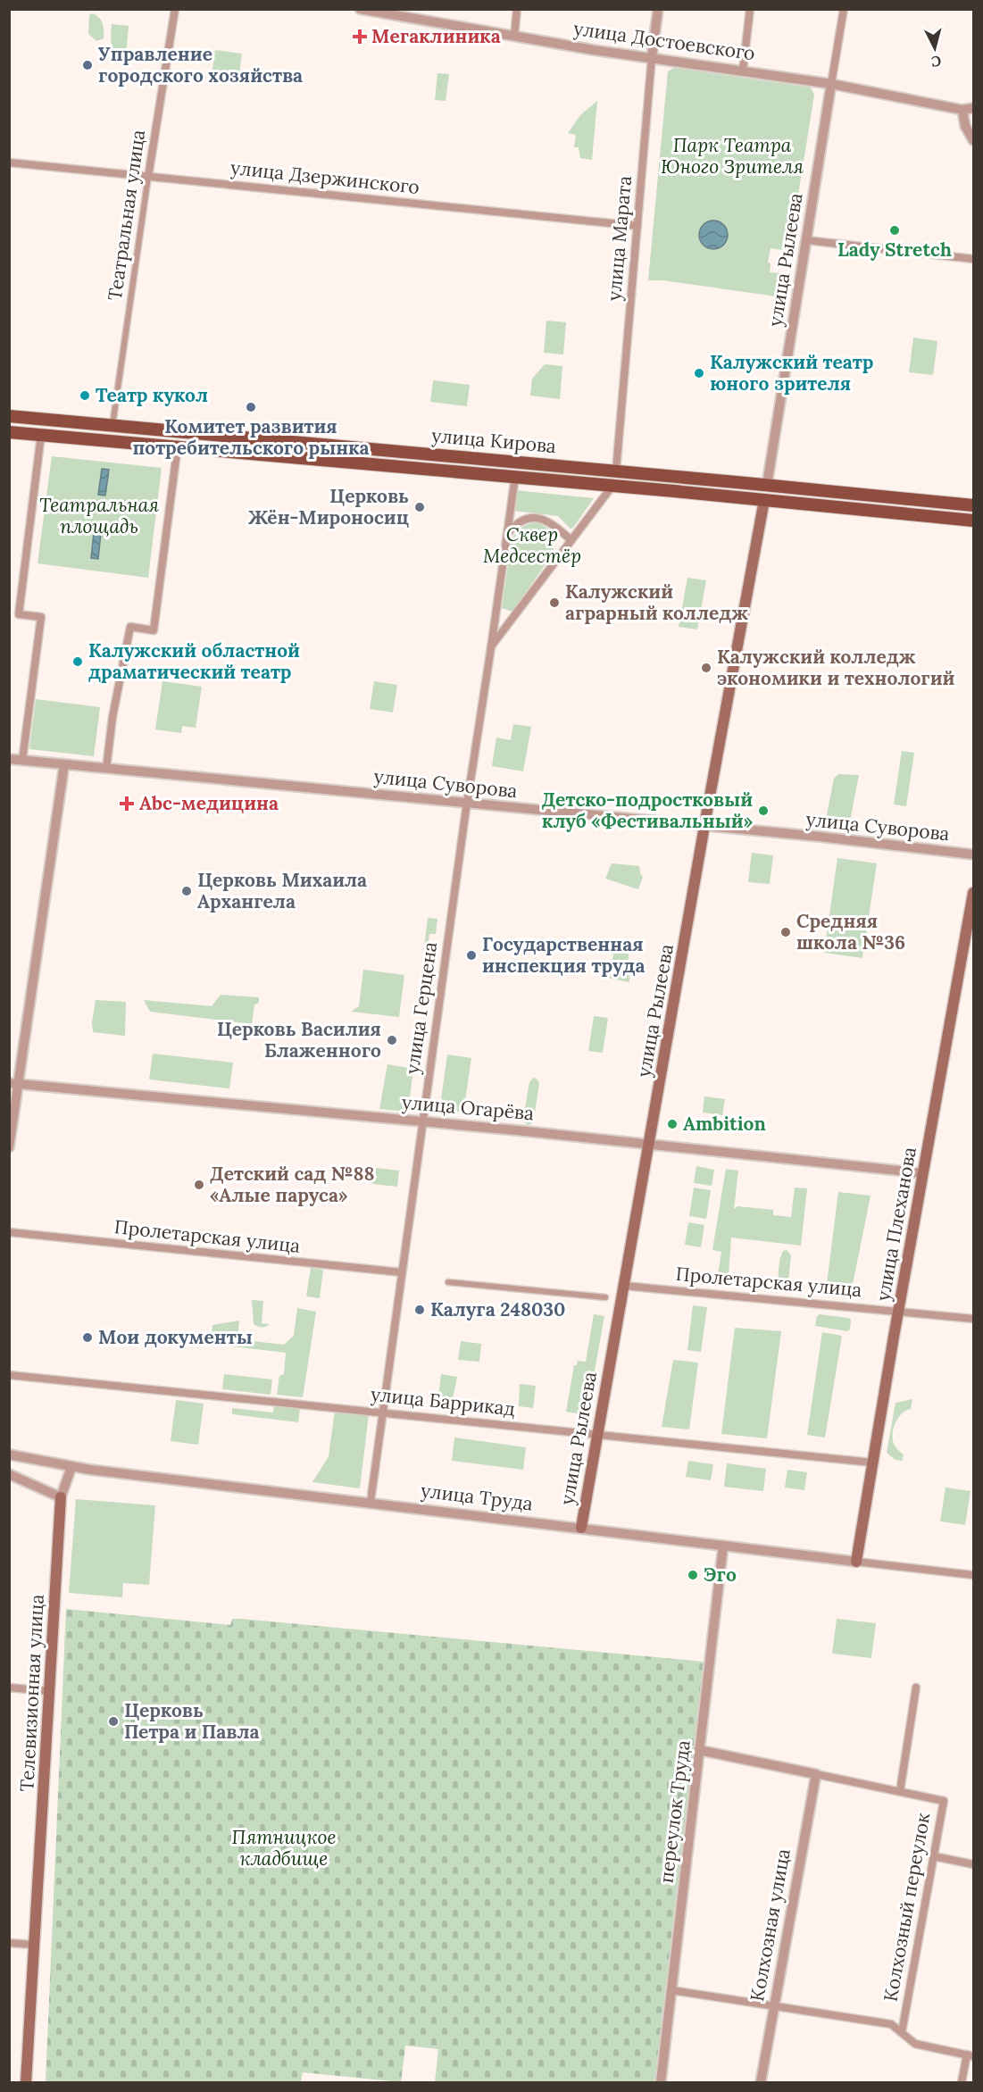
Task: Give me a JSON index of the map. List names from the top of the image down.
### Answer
{
  "streets": {
    "main road": [
      "улица Рылеева",
      "улица Кирова",
      "улица Плеханова",
      "Телевизионная улица"
    ],
    "street": [
      "улица Достоевского",
      "улица Дзержинского",
      "Театральная улица",
      "улица Марата",
      "улица Суворова",
      "улица Герцена",
      "улица Огарёва",
      "Пролетарская улица",
      "улица Баррикад",
      "улица Труда",
      "переулок Труда",
      "Колхозный переулок",
      "Колхозная улица"
    ]
  },
  "crossings": [
    ["улица Достоевского", "улица Марата"],
    ["улица Достоевского", "улица Рылеева"],
    ["улица Дзержинского", "Театральная улица"],
    ["улица Дзержинского", "улица Марата"],
    ["Театральная улица", "улица Кирова"],
    ["улица Марата", "улица Кирова"],
    ["улица Рылеева", "улица Кирова"],
    ["улица Рылеева", "улица Суворова"],
    ["улица Рылеева", "улица Огарёва"],
    ["улица Рылеева", "Пролетарская улица"],
    ["улица Рылеева", "улица Баррикад"],
    ["улица Рылеева", "улица Труда"],
    ["улица Кирова", "улица Герцена"],
    ["улица Суворова", "улица Герцена"],
    ["улица Герцена", "улица Огарёва"],
    ["улица Герцена", "Пролетарская улица"],
    ["улица Герцена", "улица Баррикад"],
    ["улица Герцена", "улица Труда"],
    ["улица Огарёва", "улица Плеханова"],
    ["улица Плеханова", "Пролетарская улица"],
    ["улица Плеханова", "улица Баррикад"],
    ["улица Плеханова", "улица Труда"],
    ["улица Труда", "переулок Труда"],
    ["переулок Труда", "Колхозный переулок"],
    ["Колхозный переулок", "Колхозная улица"]
  ],
  "parks": [
    "Парк Театра Юного Зрителя",
    "Театральная площадь",
    "Сквер Медсестёр",
    "Пятницкое кладбище"
  ],
  "places": {
    "health": ["Мегаклиника", "Abc-медицина"],
    "other": [
      "Управление городского хозяйства",
      "Lady Stretch",
      "Калужский театр юного зрителя",
      "Театр кукол",
      "Комитет развития потребительского рынка",
      "Церковь Жён-Мироносиц",
      "Калужский аграрный колледж",
      "Калужский областной драматический театр",
      "Калужский колледж экономики и технологий",
      "Детско-подростковый клуб «Фестивальный»",
      "Церковь Михаила Архангела",
      "Средняя школа №36",
      "Государственная инспекция труда",
      "Церковь Василия Блаженного",
      "Ambition",
      "Детский сад №88 «Алые паруса»",
      "Калуга 248030",
      "Мои документы",
      "Эго",
      "Церковь Петра и Павла"
    ]
  },
  "north": "bottom"
}
